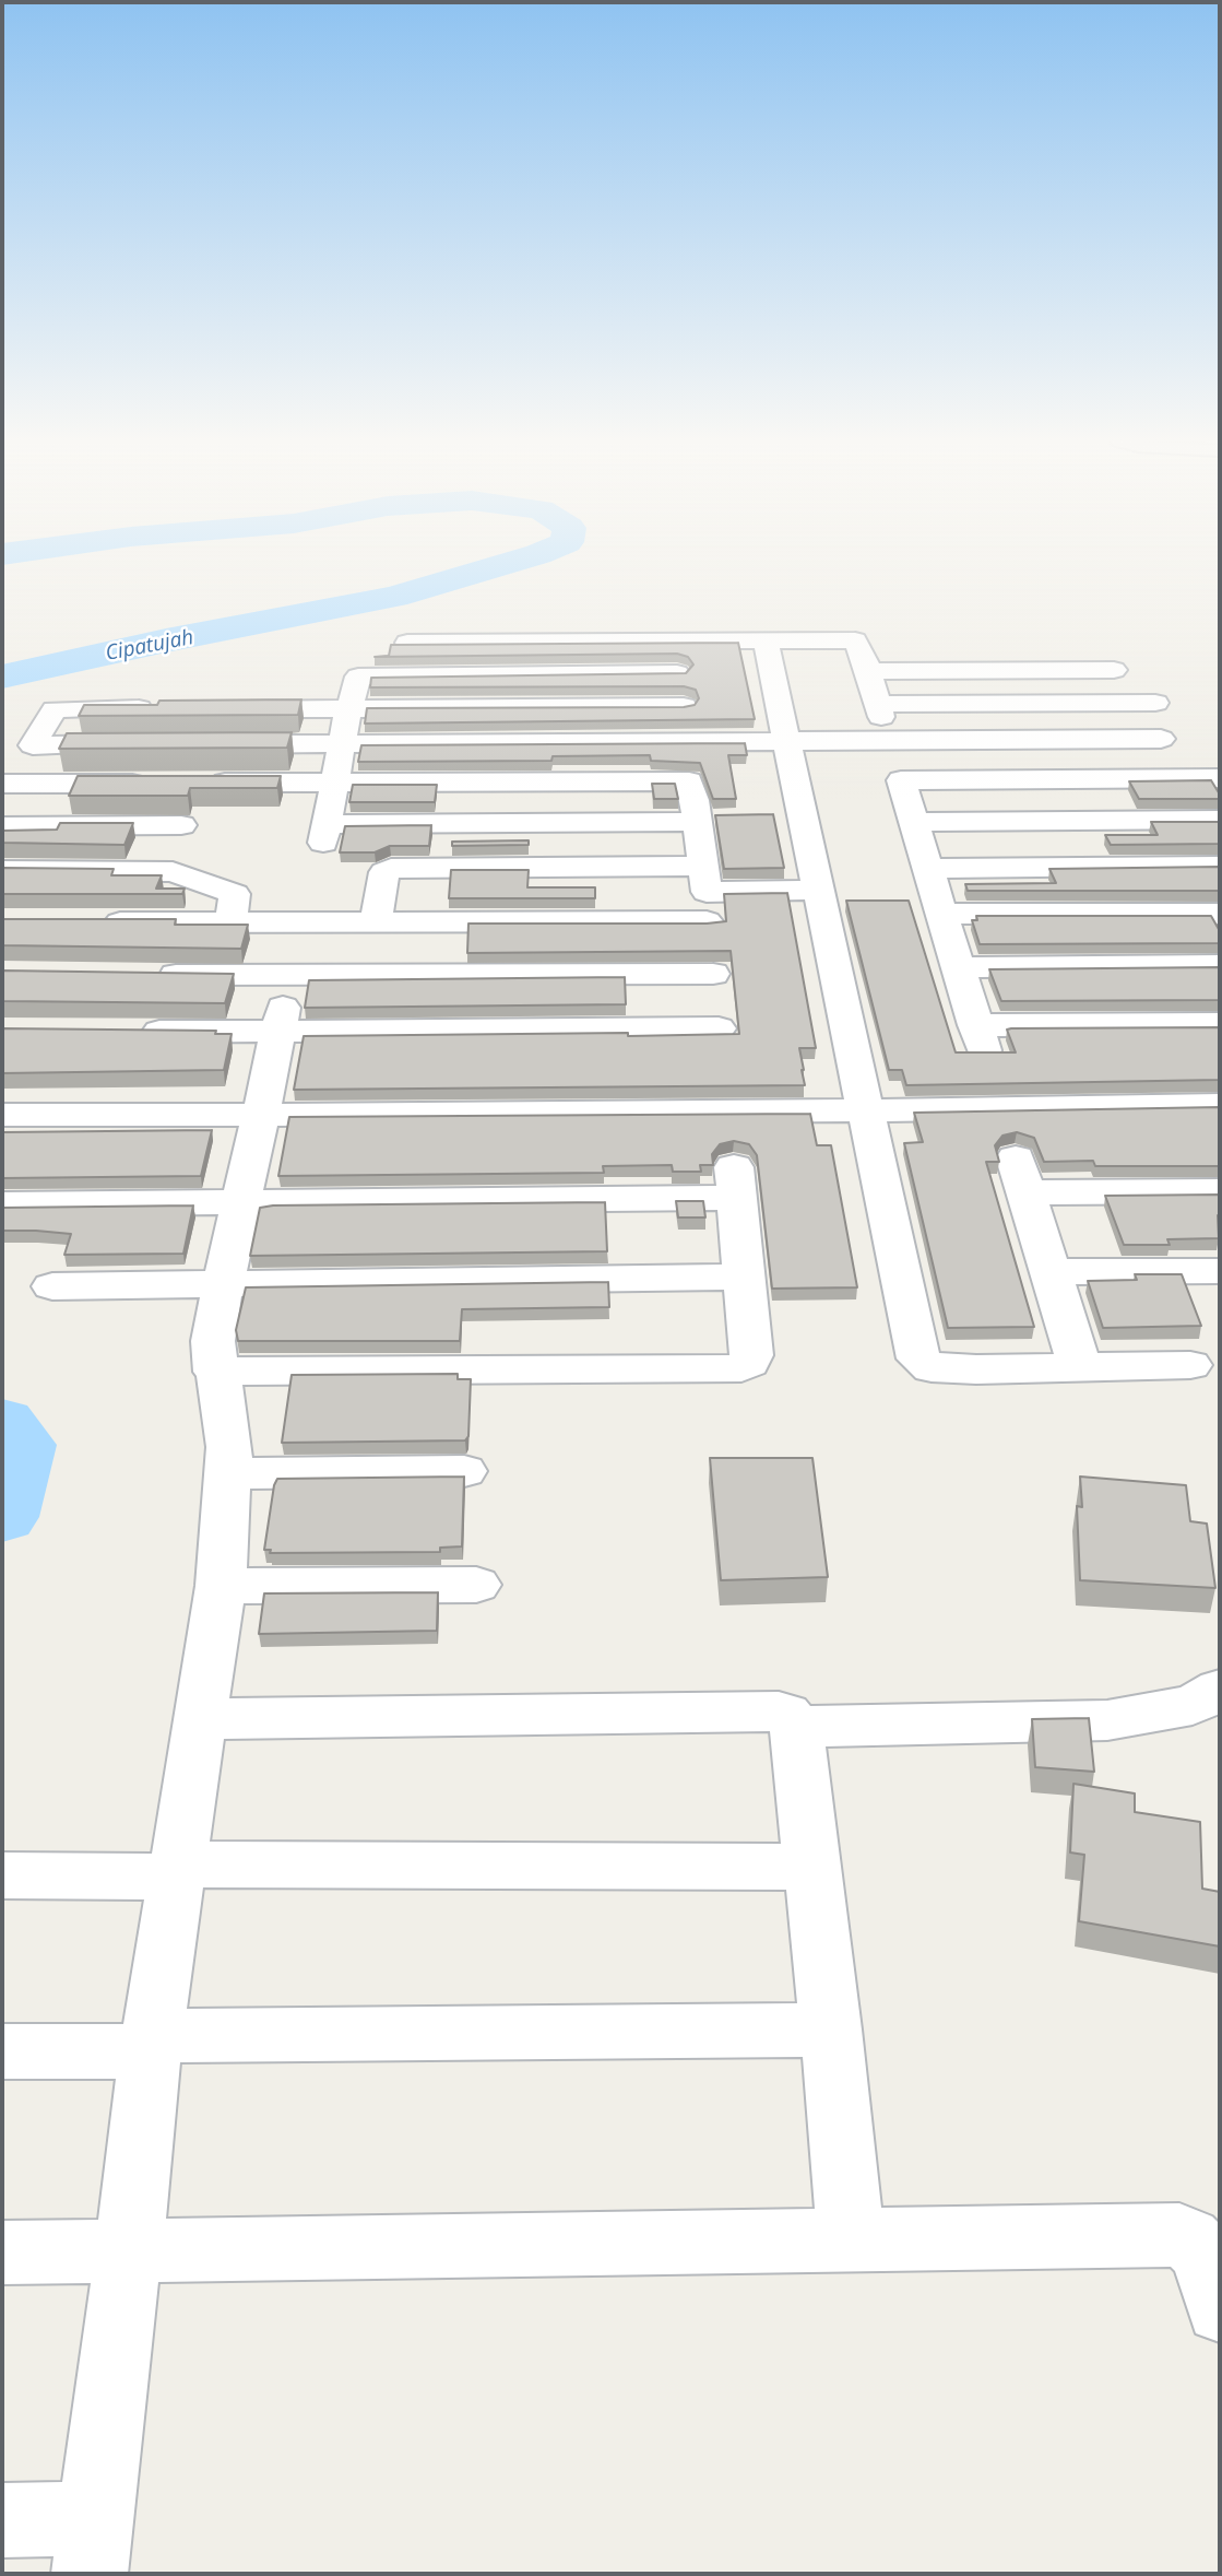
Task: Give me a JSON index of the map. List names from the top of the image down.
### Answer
{
  "water": ["Cipatujah"]
}
